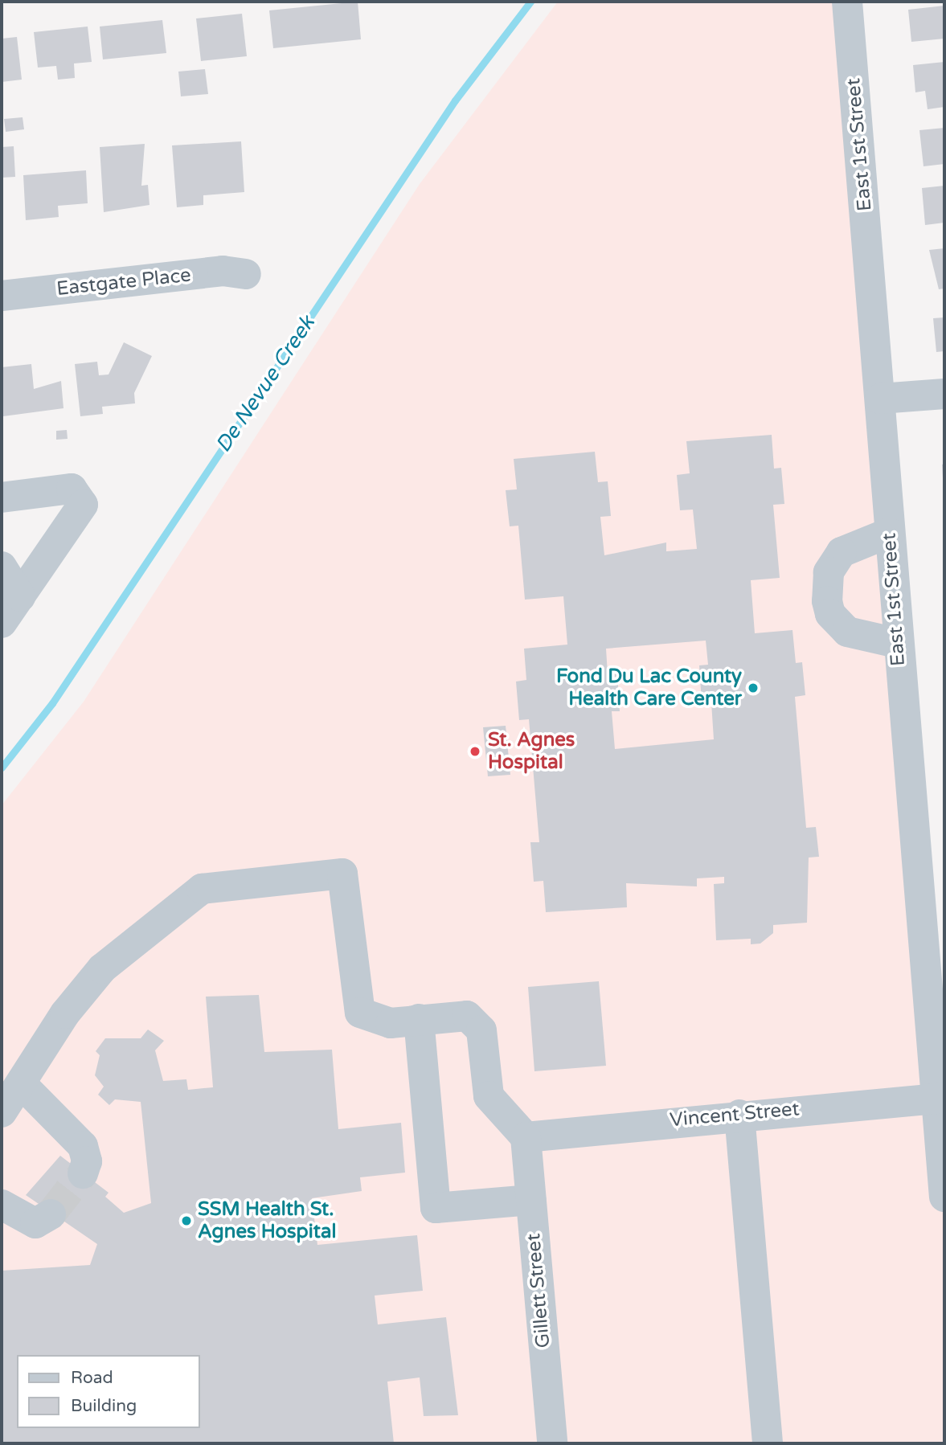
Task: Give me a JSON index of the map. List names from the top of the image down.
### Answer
{
  "streets": {
    "street": [
      "East 1st Street",
      "Eastgate Place",
      "Vincent Street",
      "Gillett Street"
    ]
  },
  "crossings": [
    ["East 1st Street", "Vincent Street"],
    ["Vincent Street", "Gillett Street"]
  ],
  "water": ["De Nevue Creek"],
  "places": ["Fond Du Lac County Health Care Center", "St. Agnes Hospital", "SSM Health St. Agnes Hospital"],
  "legend": ["Road", "Building"]
}
